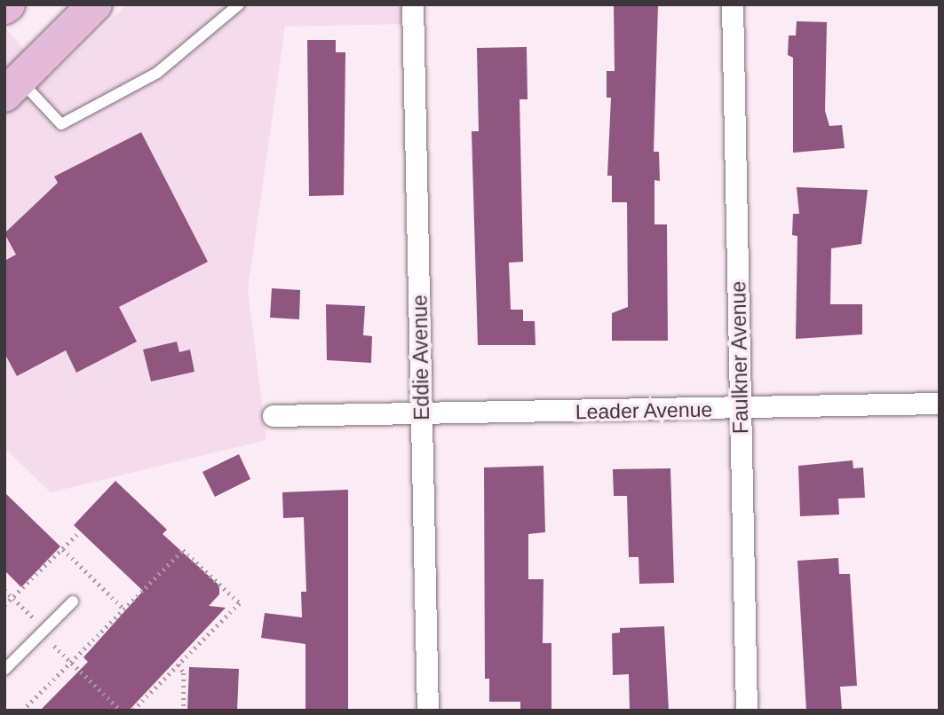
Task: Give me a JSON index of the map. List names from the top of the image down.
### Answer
{
  "streets": {
    "street": ["Eddie Avenue", "Faulkner Avenue", "Leader Avenue"]
  },
  "crossings": [
    ["Eddie Avenue", "Leader Avenue"],
    ["Faulkner Avenue", "Leader Avenue"]
  ]
}
